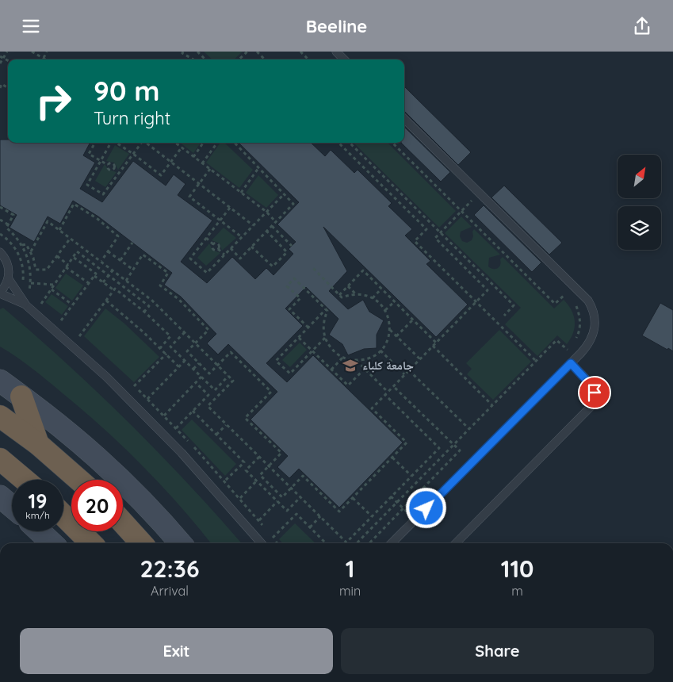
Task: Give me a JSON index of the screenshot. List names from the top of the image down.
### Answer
{
  "places": {
    "school or university": ["جامعة كلباء"]
  },
  "north": "top right",
  "page": {
    "header": "Beeline",
    "turn": ["90 m", "Turn right"],
    "speed": "19 km/h",
    "limit": "20",
    "eta": [
      "22:36",
      "Arrival",
      "1",
      "min",
      "110",
      "m"
    ],
    "buttons": ["Exit", "Share"]
  }
}
